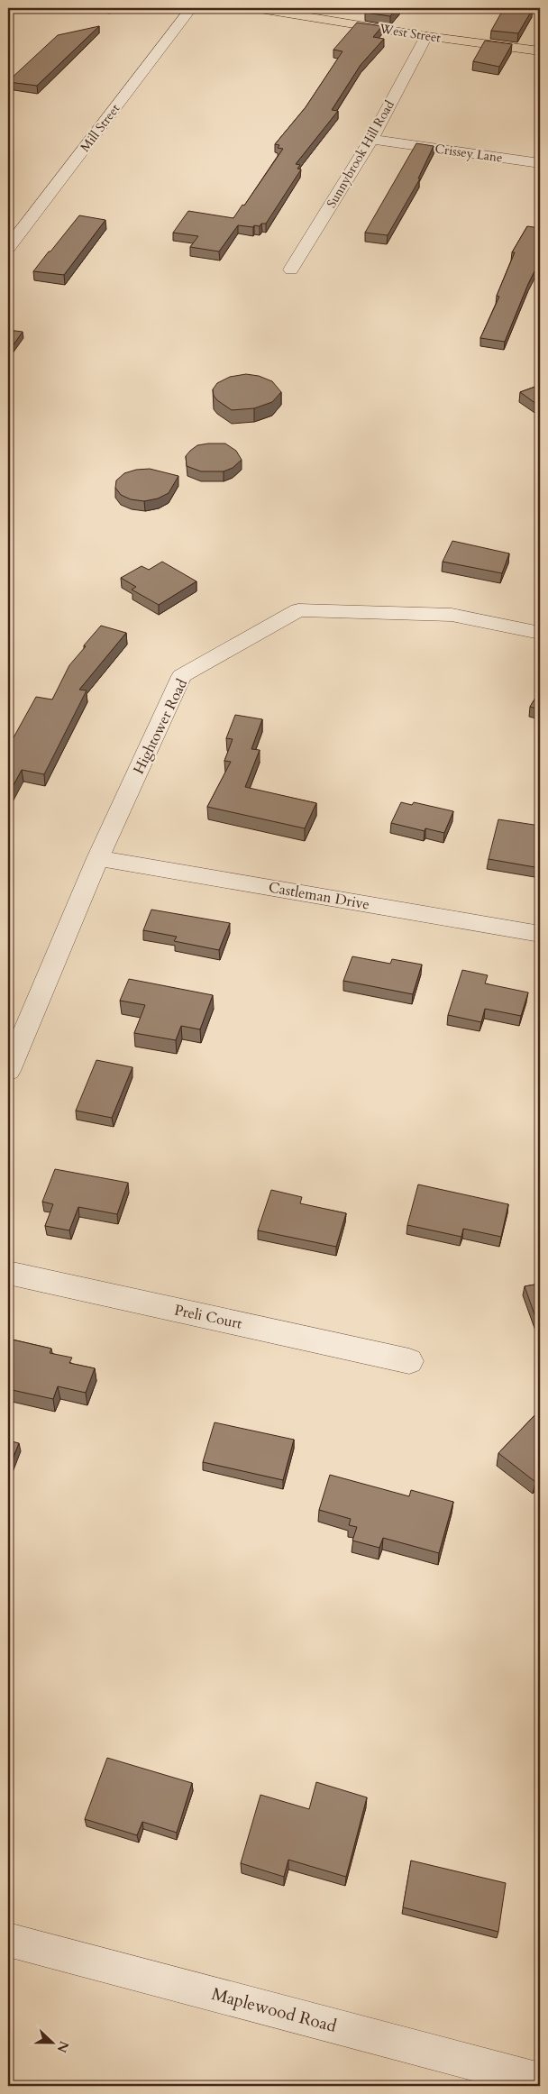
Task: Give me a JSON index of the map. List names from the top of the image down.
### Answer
{
  "streets": {
    "main road": ["West Street"],
    "street": [
      "Mill Street",
      "Crissey Lane",
      "Sunnybrook Hill Road",
      "Hightower Road",
      "Castleman Drive",
      "Preli Court",
      "Maplewood Road"
    ]
  },
  "crossings": [
    ["West Street", "Sunnybrook Hill Road"],
    ["Crissey Lane", "Sunnybrook Hill Road"],
    ["Hightower Road", "Castleman Drive"]
  ],
  "north": "right"
}
